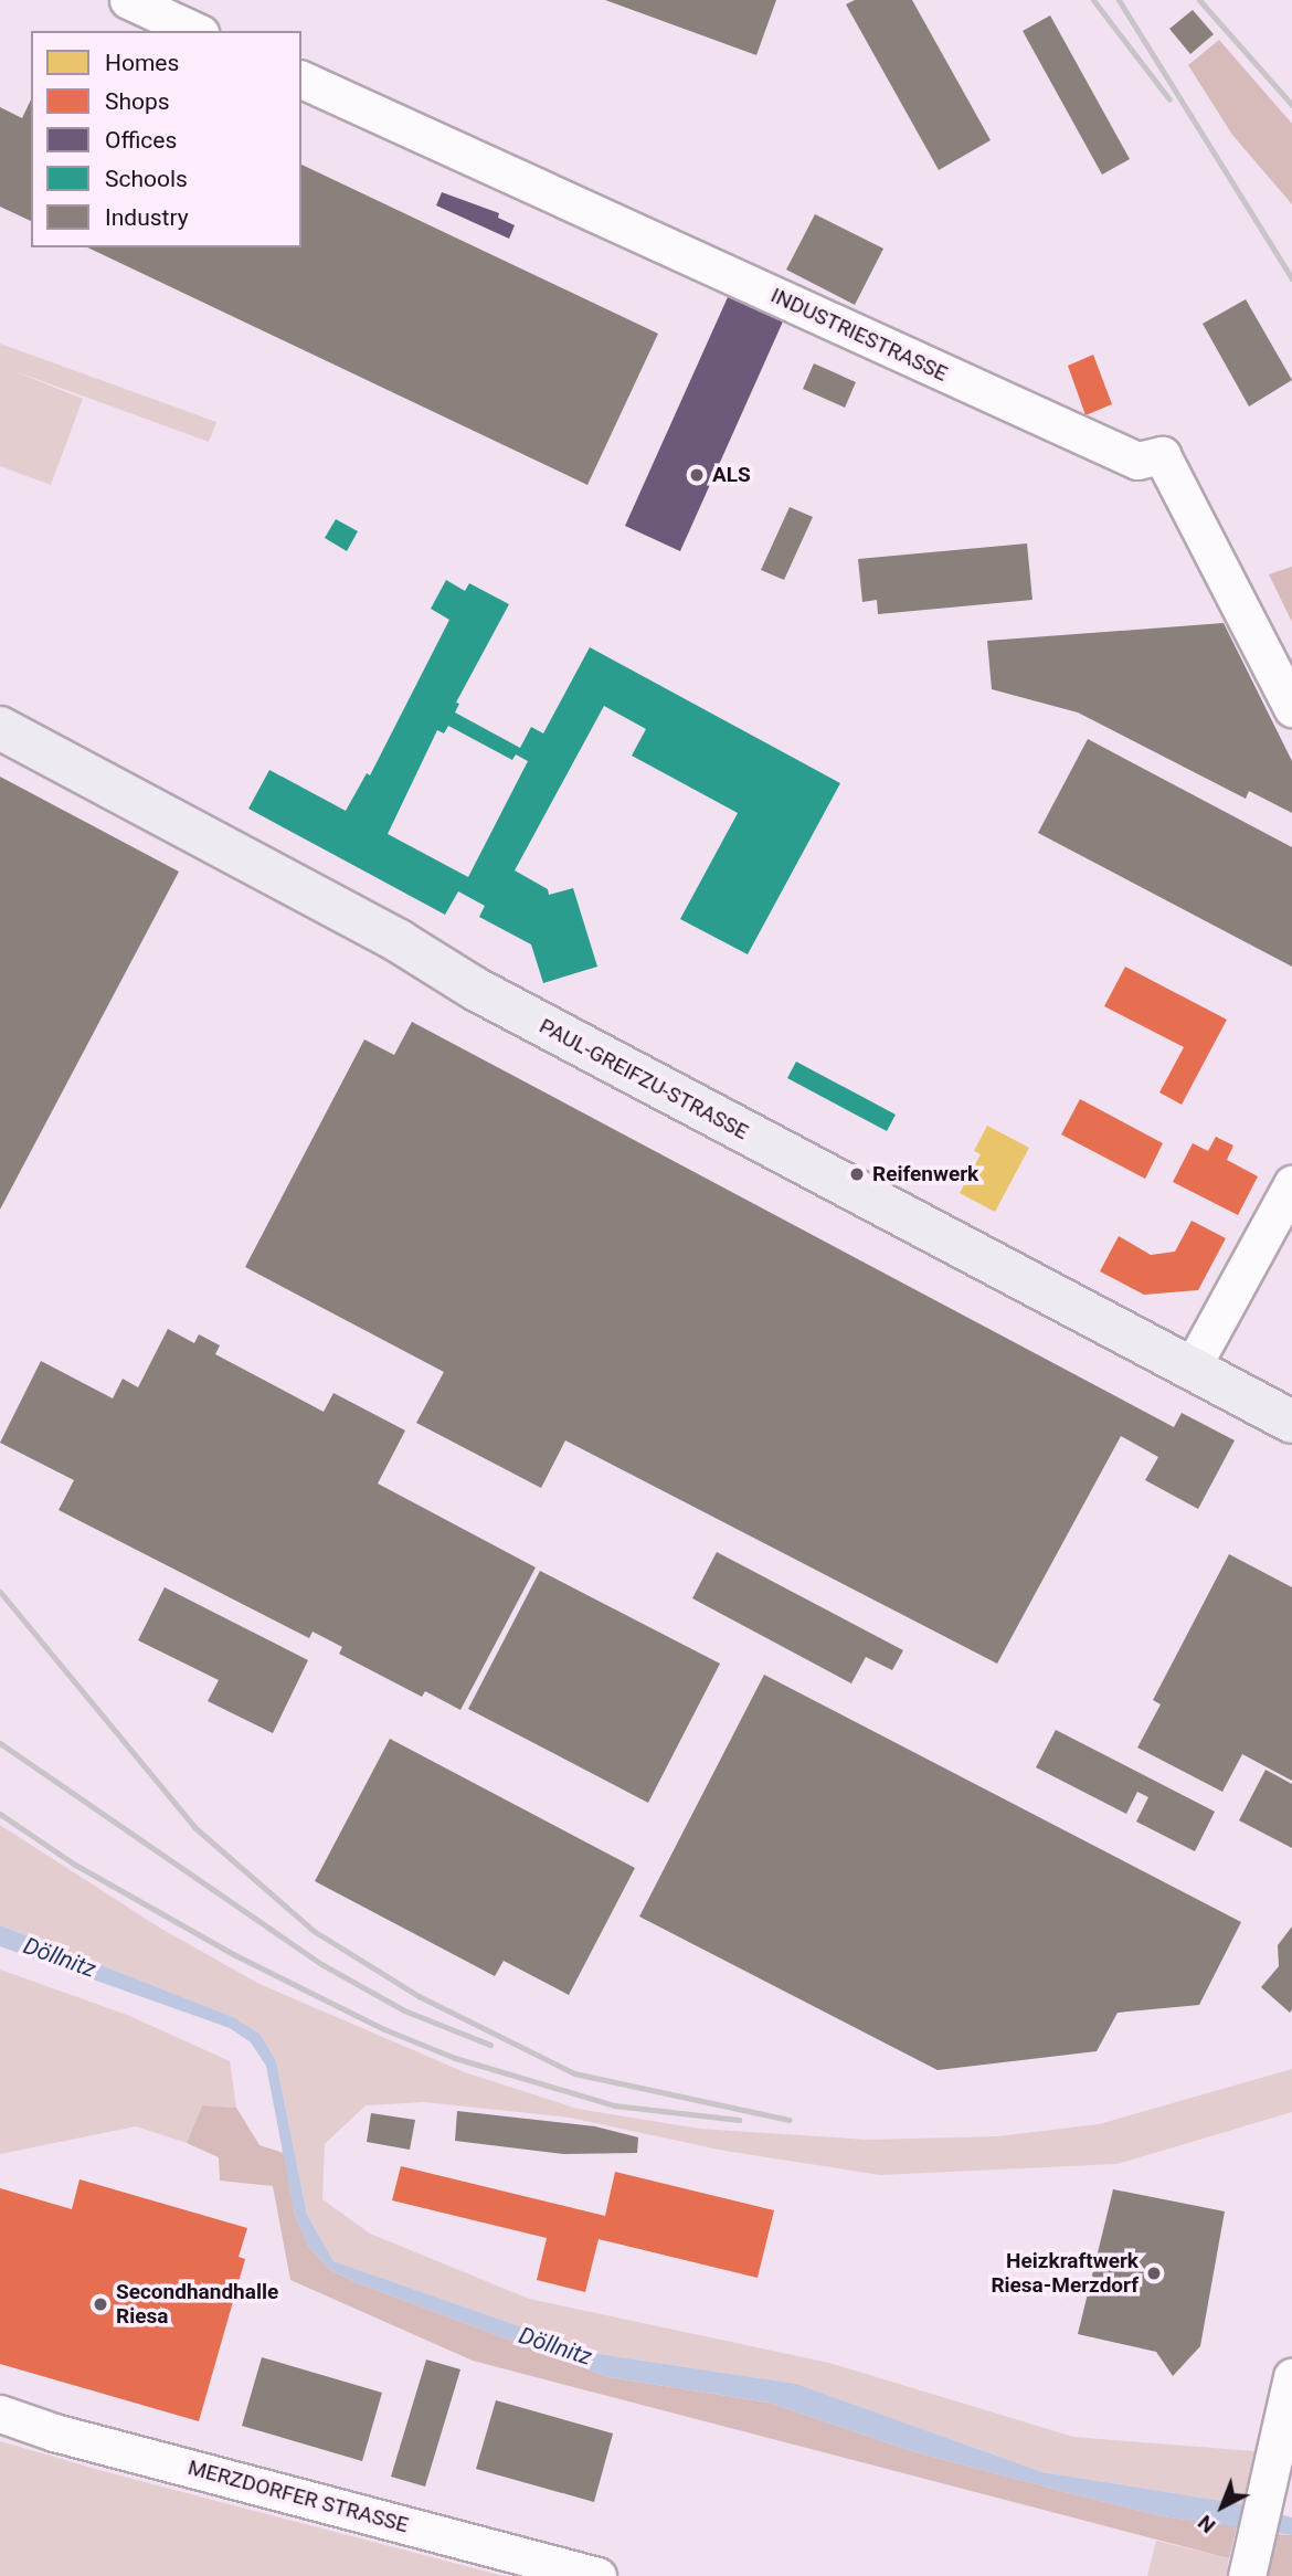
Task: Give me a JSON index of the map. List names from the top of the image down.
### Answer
{
  "streets": {
    "main road": ["PAUL-GREIFZU-STRASSE"],
    "street": ["INDUSTRIESTRASSE", "MERZDORFER STRASSE"]
  },
  "water": ["Döllnitz"],
  "places": [
    "ALS",
    "Reifenwerk",
    "Heizkraftwerk Riesa-Merzdorf",
    "Secondhandhalle Riesa"
  ],
  "legend": [
    "Homes",
    "Shops",
    "Offices",
    "Schools",
    "Industry"
  ],
  "north": "bottom left"
}
